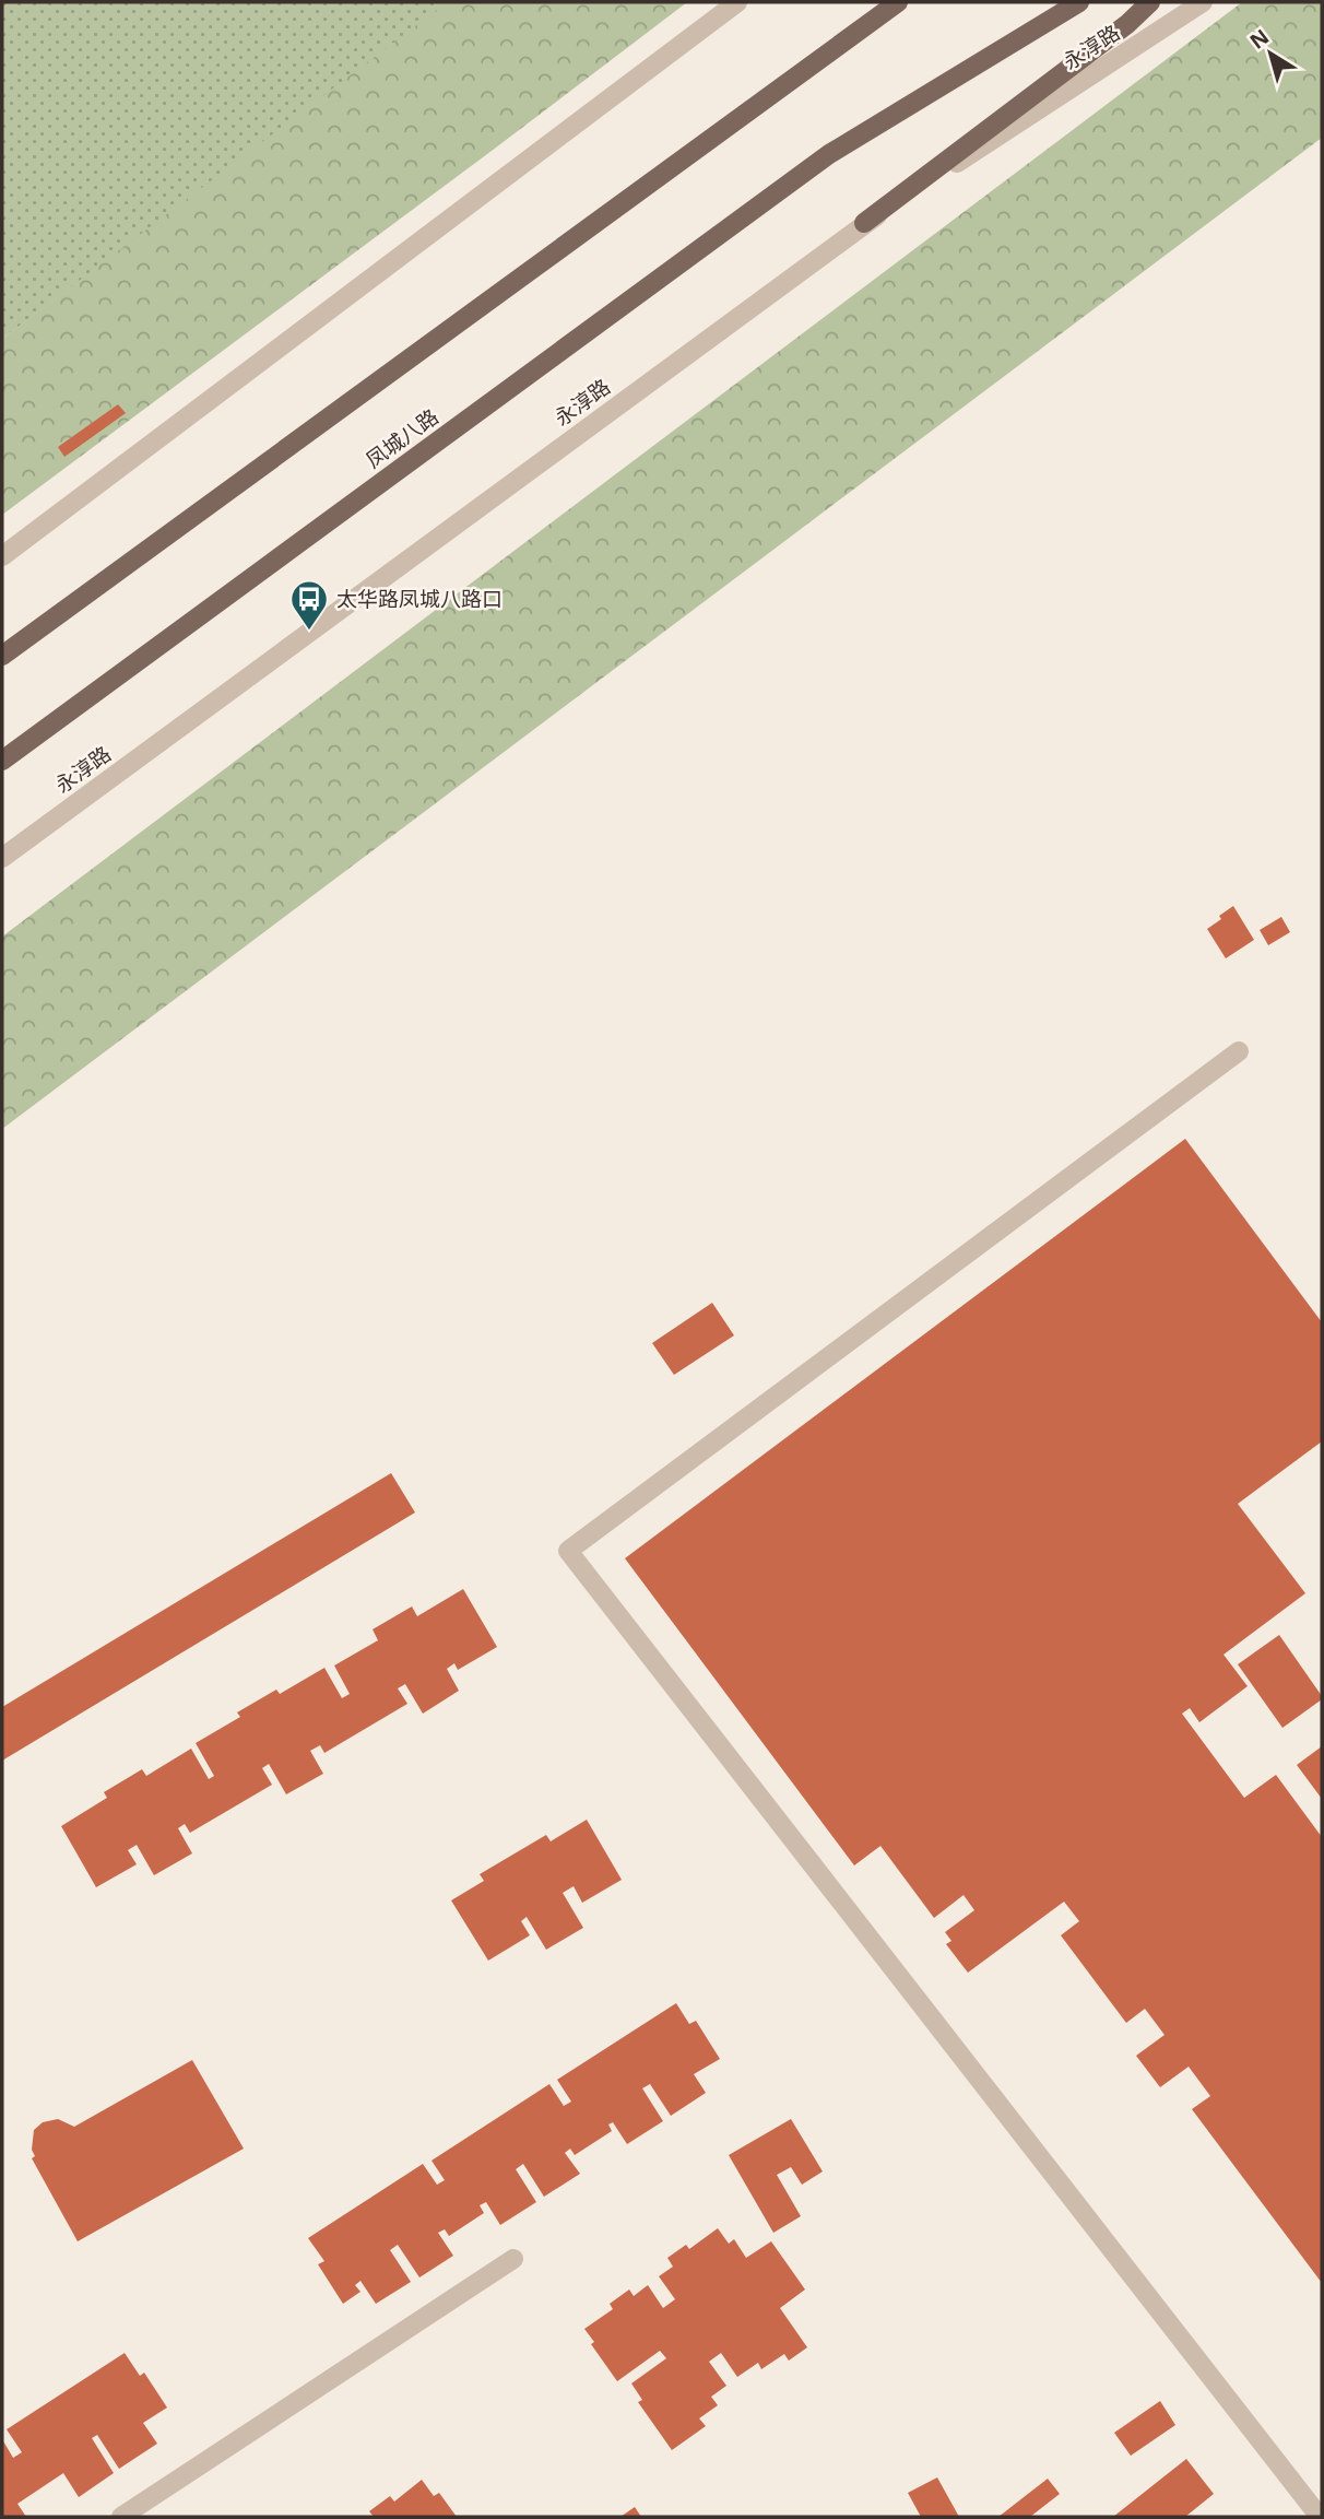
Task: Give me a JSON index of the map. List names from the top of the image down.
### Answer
{
  "streets": {
    "main road": ["凤城八路"],
    "street": ["永淳路"]
  },
  "places": {
    "bus stop": ["太华路凤城八路口"]
  },
  "north": "top left"
}
